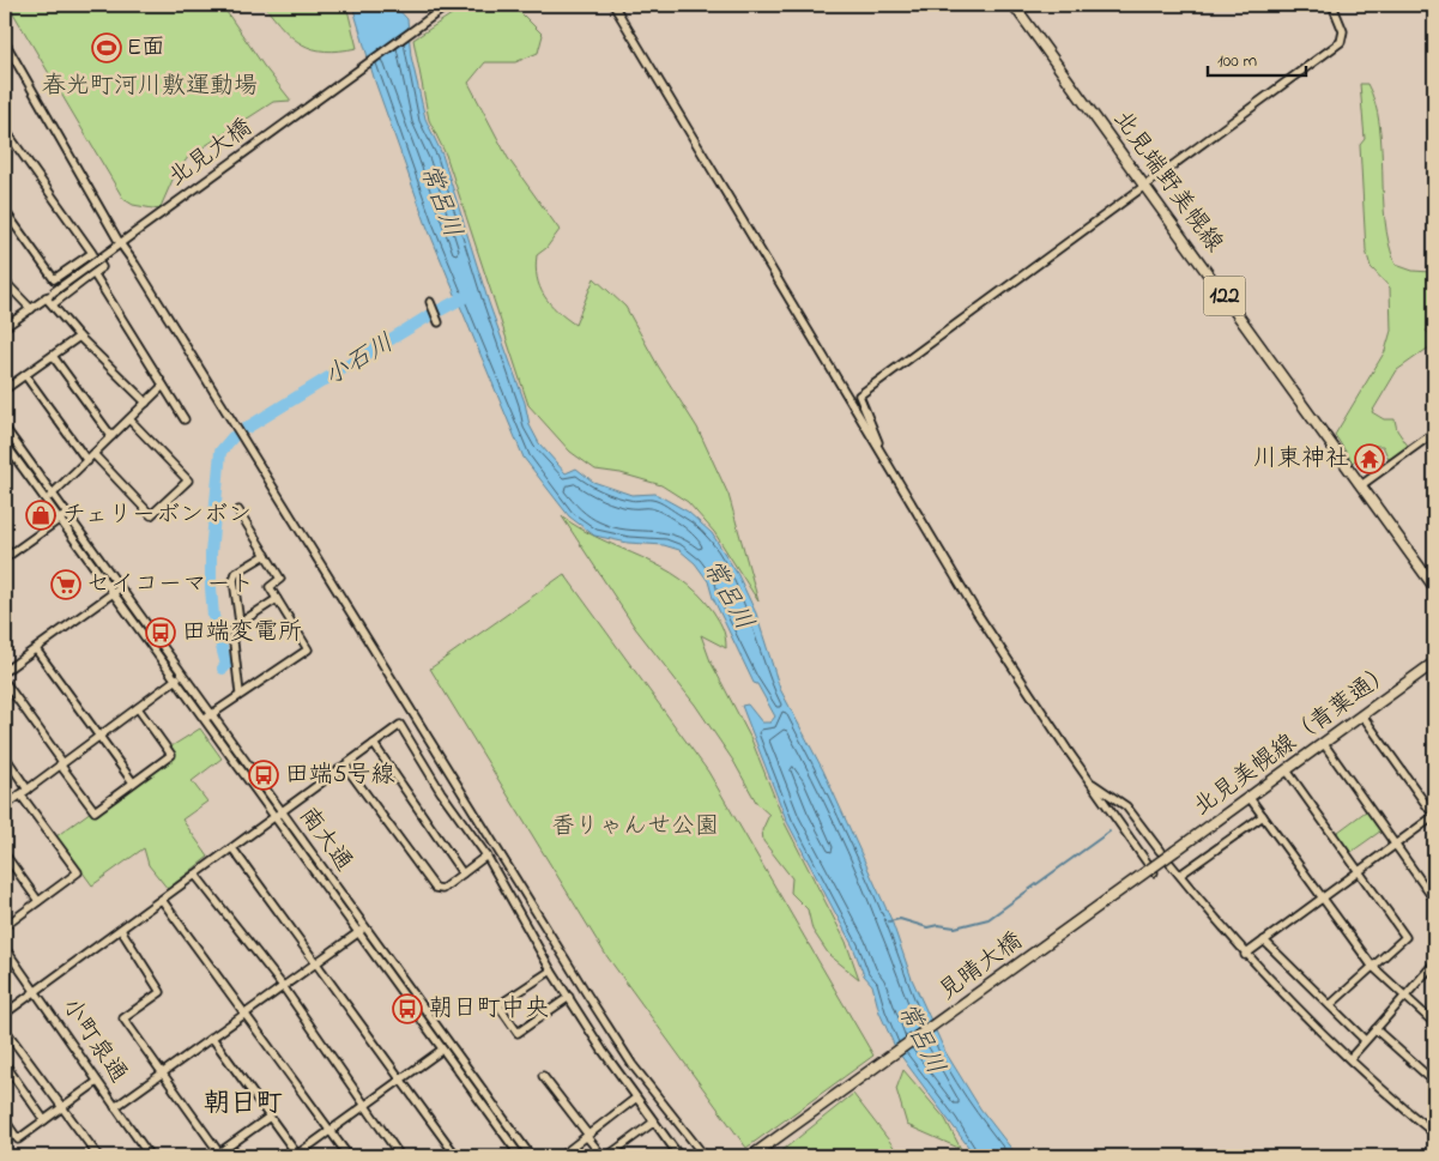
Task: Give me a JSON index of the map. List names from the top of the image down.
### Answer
{
  "streets": {
    "main road": [
      "北見端野美幌線",
      "122",
      "北見美幌線（青葉通）",
      "見晴大橋"
    ],
    "street": ["北見大橋", "南大通", "小町泉通"]
  },
  "crossings": [
    ["北見美幌線（青葉通）", "見晴大橋"]
  ],
  "districts": ["朝日町"],
  "water": ["常呂川", "小石川"],
  "parks": ["春光町河川敷運動場", "香りゃんせ公園"],
  "places": {
    "sports": ["E面"],
    "temple": ["川東神社"],
    "shop": ["チェリーボンボン"],
    "supermarket": ["セイコーマート"],
    "bus stop": ["田端変電所", "田端5号線", "朝日町中央"]
  },
  "scale_bar": "100 m"
}
